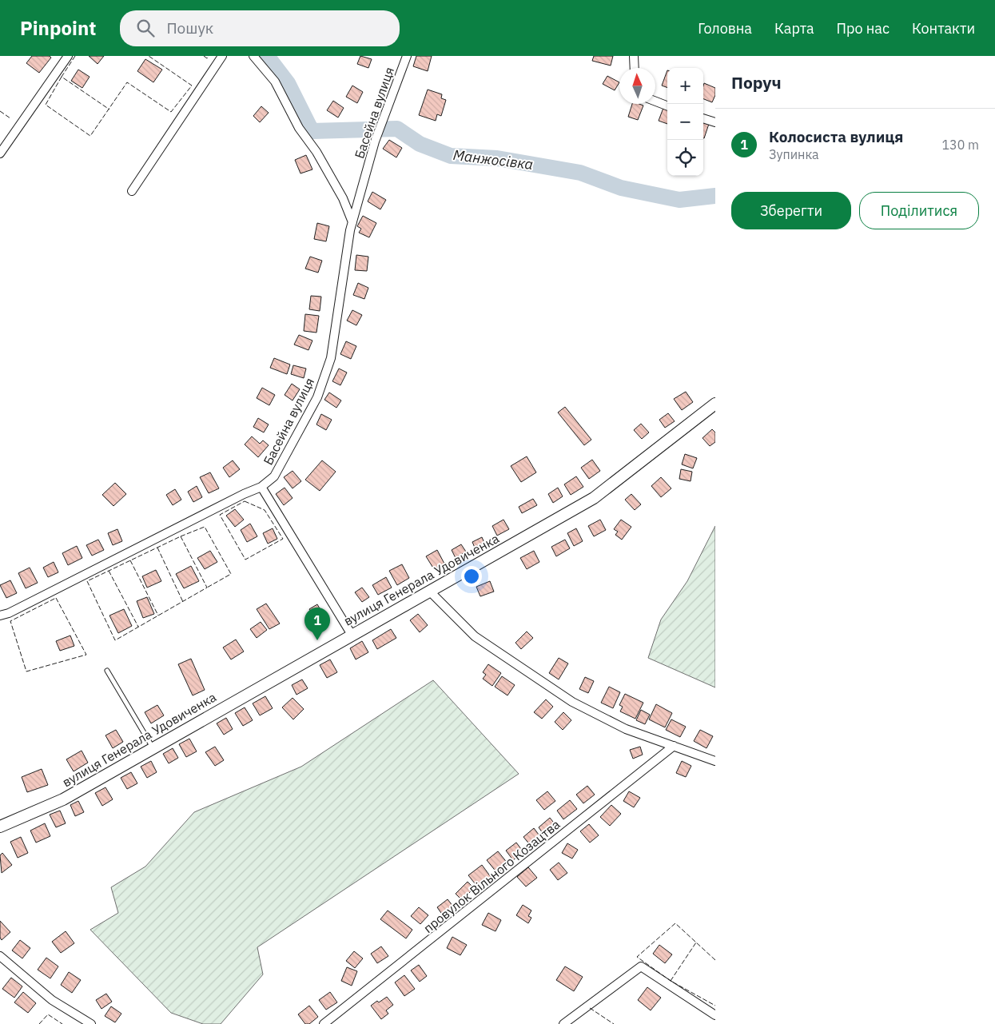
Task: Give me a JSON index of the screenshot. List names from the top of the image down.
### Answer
{
  "streets": {
    "main road": ["вулиця Генерала Удовиченка"],
    "street": ["Басейна вулиця", "провулок Вільного Козацтва"]
  },
  "water": ["Манжосівка"],
  "north": "top",
  "page": {
    "header": "Pinpoint",
    "search": "Пошук",
    "nav": [
      "Головна",
      "Карта",
      "Про нас",
      "Контакти"
    ],
    "heading": "Поруч",
    "map_buttons": ["+", "−"],
    "list": [
      {
        "mark": "1",
        "name": "Колосиста вулиця",
        "note": "Зупинка",
        "value": "130 m"
      }
    ],
    "buttons": ["Зберегти", "Поділитися"],
    "pins": "1"
  }
}
